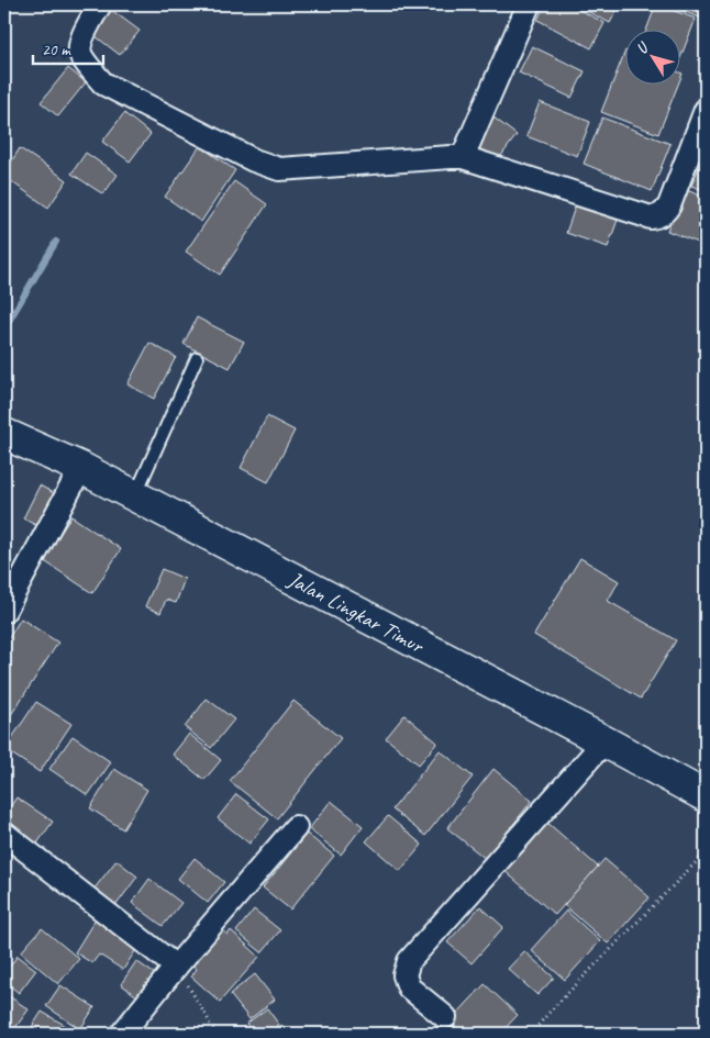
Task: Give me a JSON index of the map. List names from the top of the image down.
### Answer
{
  "streets": {
    "highway": ["Jalan Lingkar Timur"]
  },
  "scale_bar": "20 m",
  "north": "top left"
}
